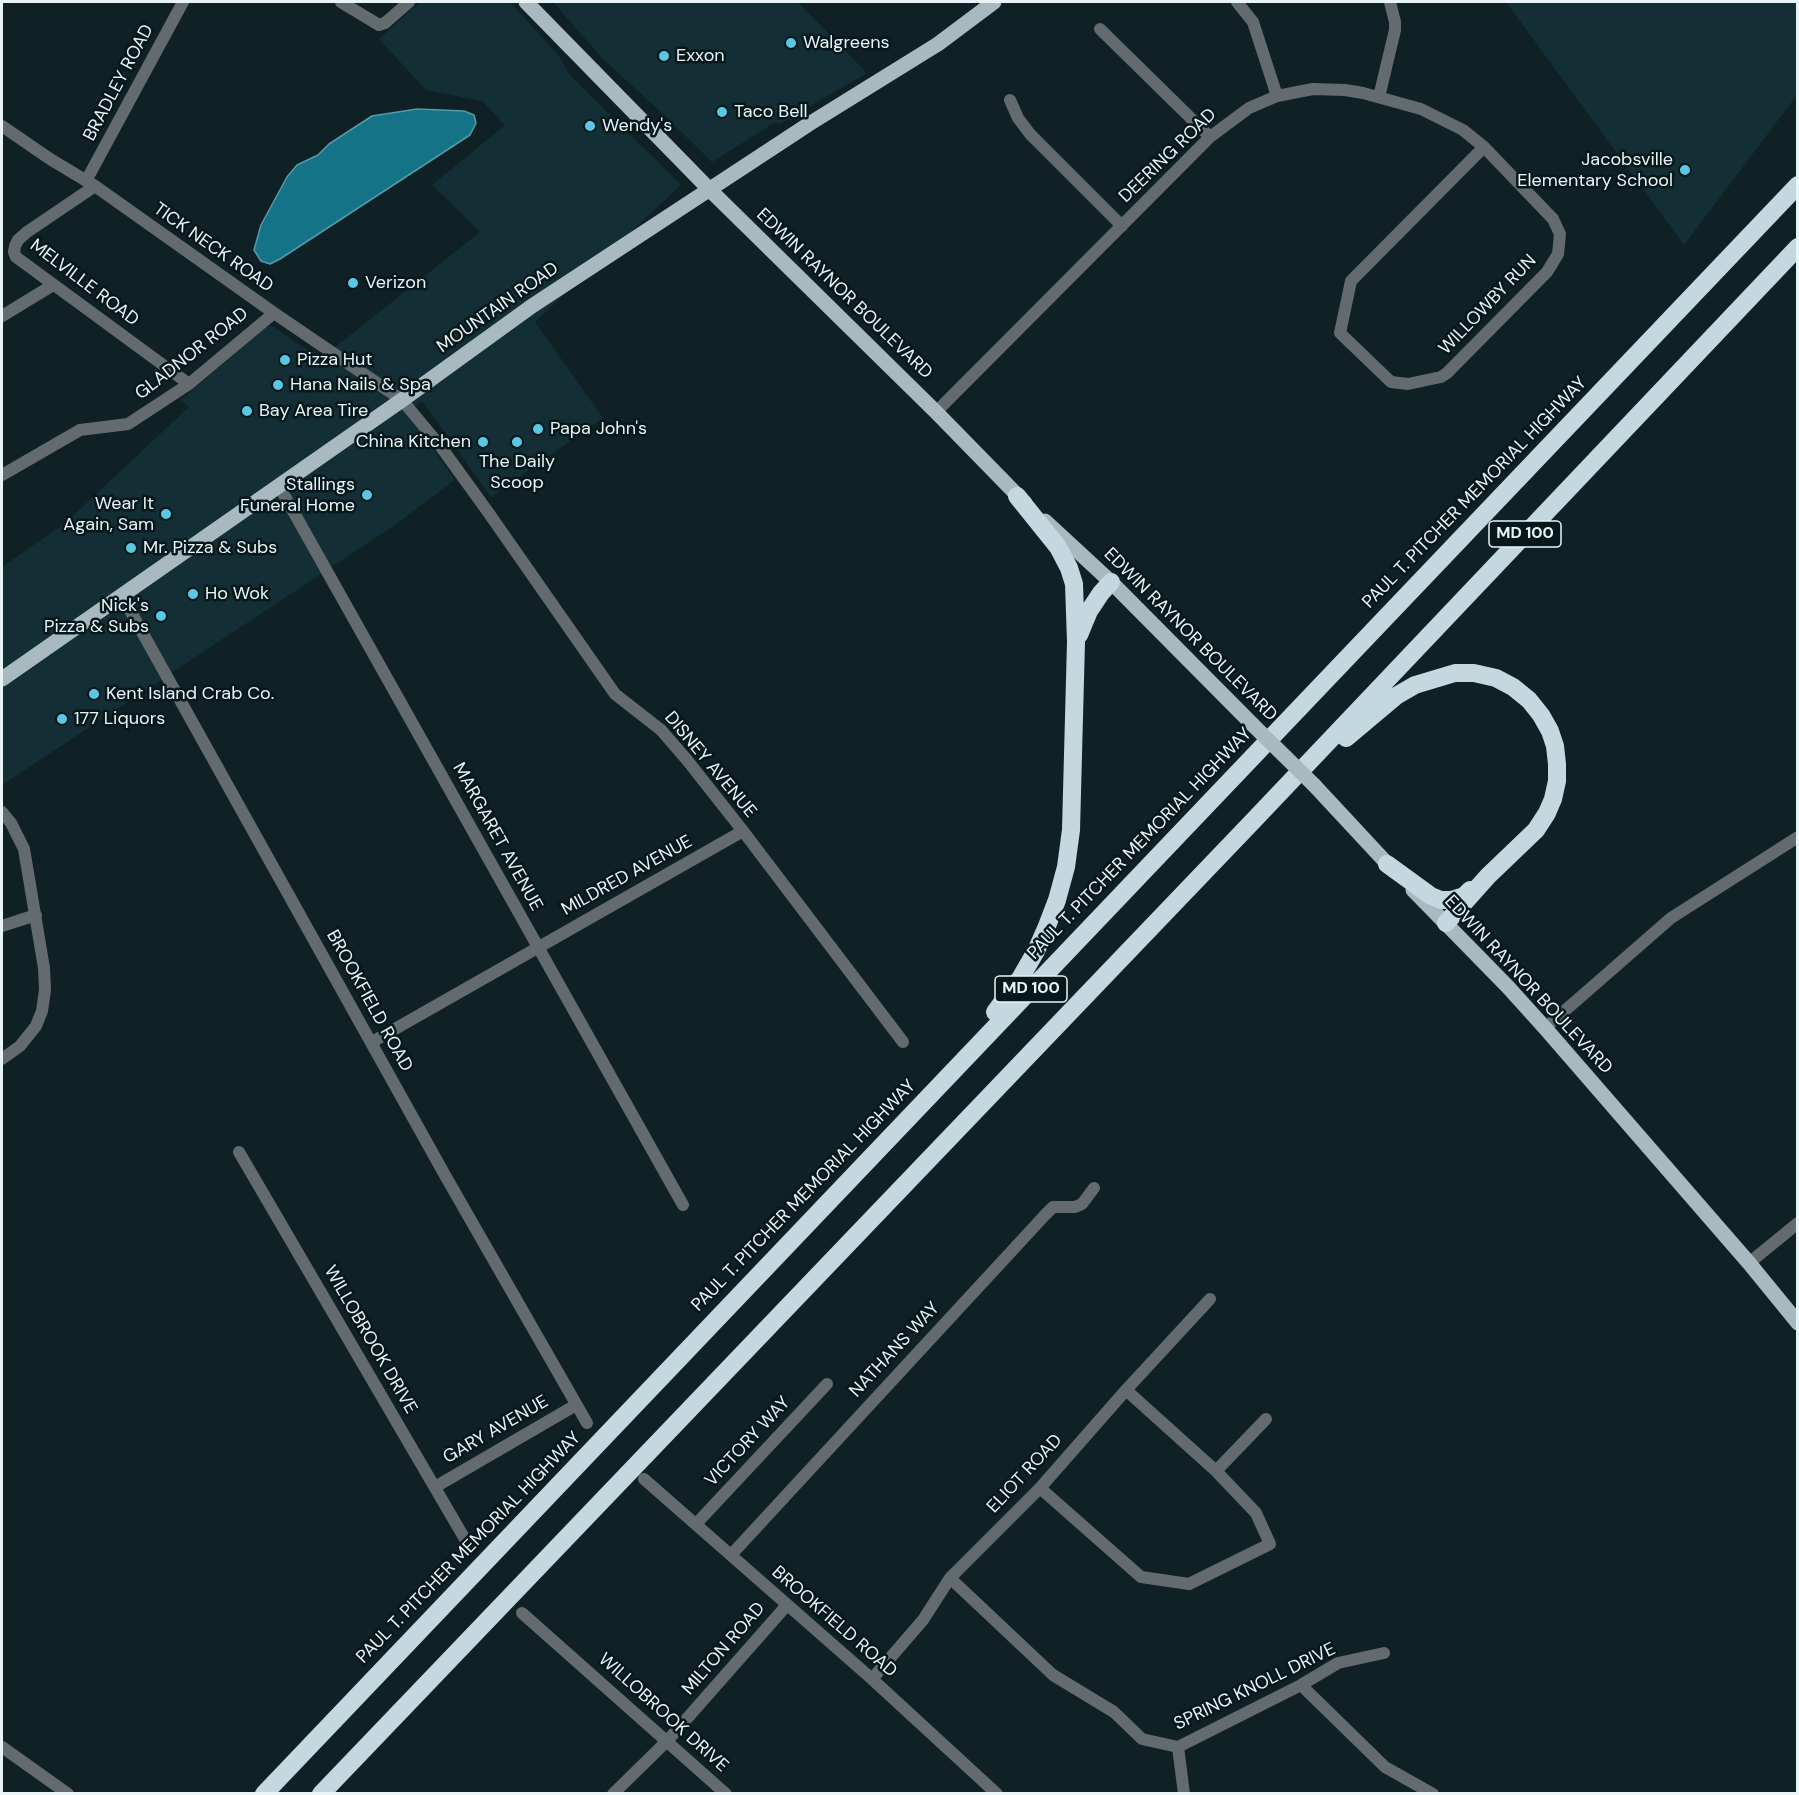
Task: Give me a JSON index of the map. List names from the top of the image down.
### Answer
{
  "streets": {
    "highway": ["PAUL T. PITCHER MEMORIAL HIGHWAY", "MD 100"],
    "main road": ["EDWIN RAYNOR BOULEVARD", "MOUNTAIN ROAD"],
    "street": [
      "BRADLEY ROAD",
      "DEERING ROAD",
      "TICK NECK ROAD",
      "MELVILLE ROAD",
      "WILLOWBY RUN",
      "GLADNOR ROAD",
      "DISNEY AVENUE",
      "MARGARET AVENUE",
      "MILDRED AVENUE",
      "BROOKFIELD ROAD",
      "WILLOBROOK DRIVE",
      "NATHANS WAY",
      "GARY AVENUE",
      "VICTORY WAY",
      "ELIOT ROAD",
      "MILTON ROAD",
      "SPRING KNOLL DRIVE"
    ]
  },
  "crossings": [
    ["BRADLEY ROAD", "TICK NECK ROAD"],
    ["BRADLEY ROAD", "MELVILLE ROAD"],
    ["DEERING ROAD", "EDWIN RAYNOR BOULEVARD"],
    ["DEERING ROAD", "WILLOWBY RUN"],
    ["TICK NECK ROAD", "MELVILLE ROAD"],
    ["TICK NECK ROAD", "MOUNTAIN ROAD"],
    ["TICK NECK ROAD", "GLADNOR ROAD"],
    ["TICK NECK ROAD", "DISNEY AVENUE"],
    ["MELVILLE ROAD", "GLADNOR ROAD"],
    ["EDWIN RAYNOR BOULEVARD", "MOUNTAIN ROAD"],
    ["MOUNTAIN ROAD", "DISNEY AVENUE"],
    ["MOUNTAIN ROAD", "MARGARET AVENUE"],
    ["MOUNTAIN ROAD", "BROOKFIELD ROAD"],
    ["DISNEY AVENUE", "MILDRED AVENUE"],
    ["MARGARET AVENUE", "MILDRED AVENUE"],
    ["MILDRED AVENUE", "BROOKFIELD ROAD"],
    ["BROOKFIELD ROAD", "NATHANS WAY"],
    ["BROOKFIELD ROAD", "GARY AVENUE"],
    ["BROOKFIELD ROAD", "VICTORY WAY"],
    ["BROOKFIELD ROAD", "ELIOT ROAD"],
    ["BROOKFIELD ROAD", "MILTON ROAD"],
    ["WILLOBROOK DRIVE", "GARY AVENUE"],
    ["WILLOBROOK DRIVE", "MILTON ROAD"],
    ["ELIOT ROAD", "SPRING KNOLL DRIVE"]
  ],
  "places": [
    "Walgreens",
    "Exxon",
    "Taco Bell",
    "Wendy's",
    "Jacobsville Elementary School",
    "Verizon",
    "Pizza Hut",
    "Hana Nails & Spa",
    "Bay Area Tire",
    "Papa John's",
    "China Kitchen",
    "The Daily Scoop",
    "Stallings Funeral Home",
    "Wear It Again, Sam",
    "Mr. Pizza & Subs",
    "Ho Wok",
    "Nick's Pizza & Subs",
    "Kent Island Crab Co.",
    "177 Liquors"
  ]
}
